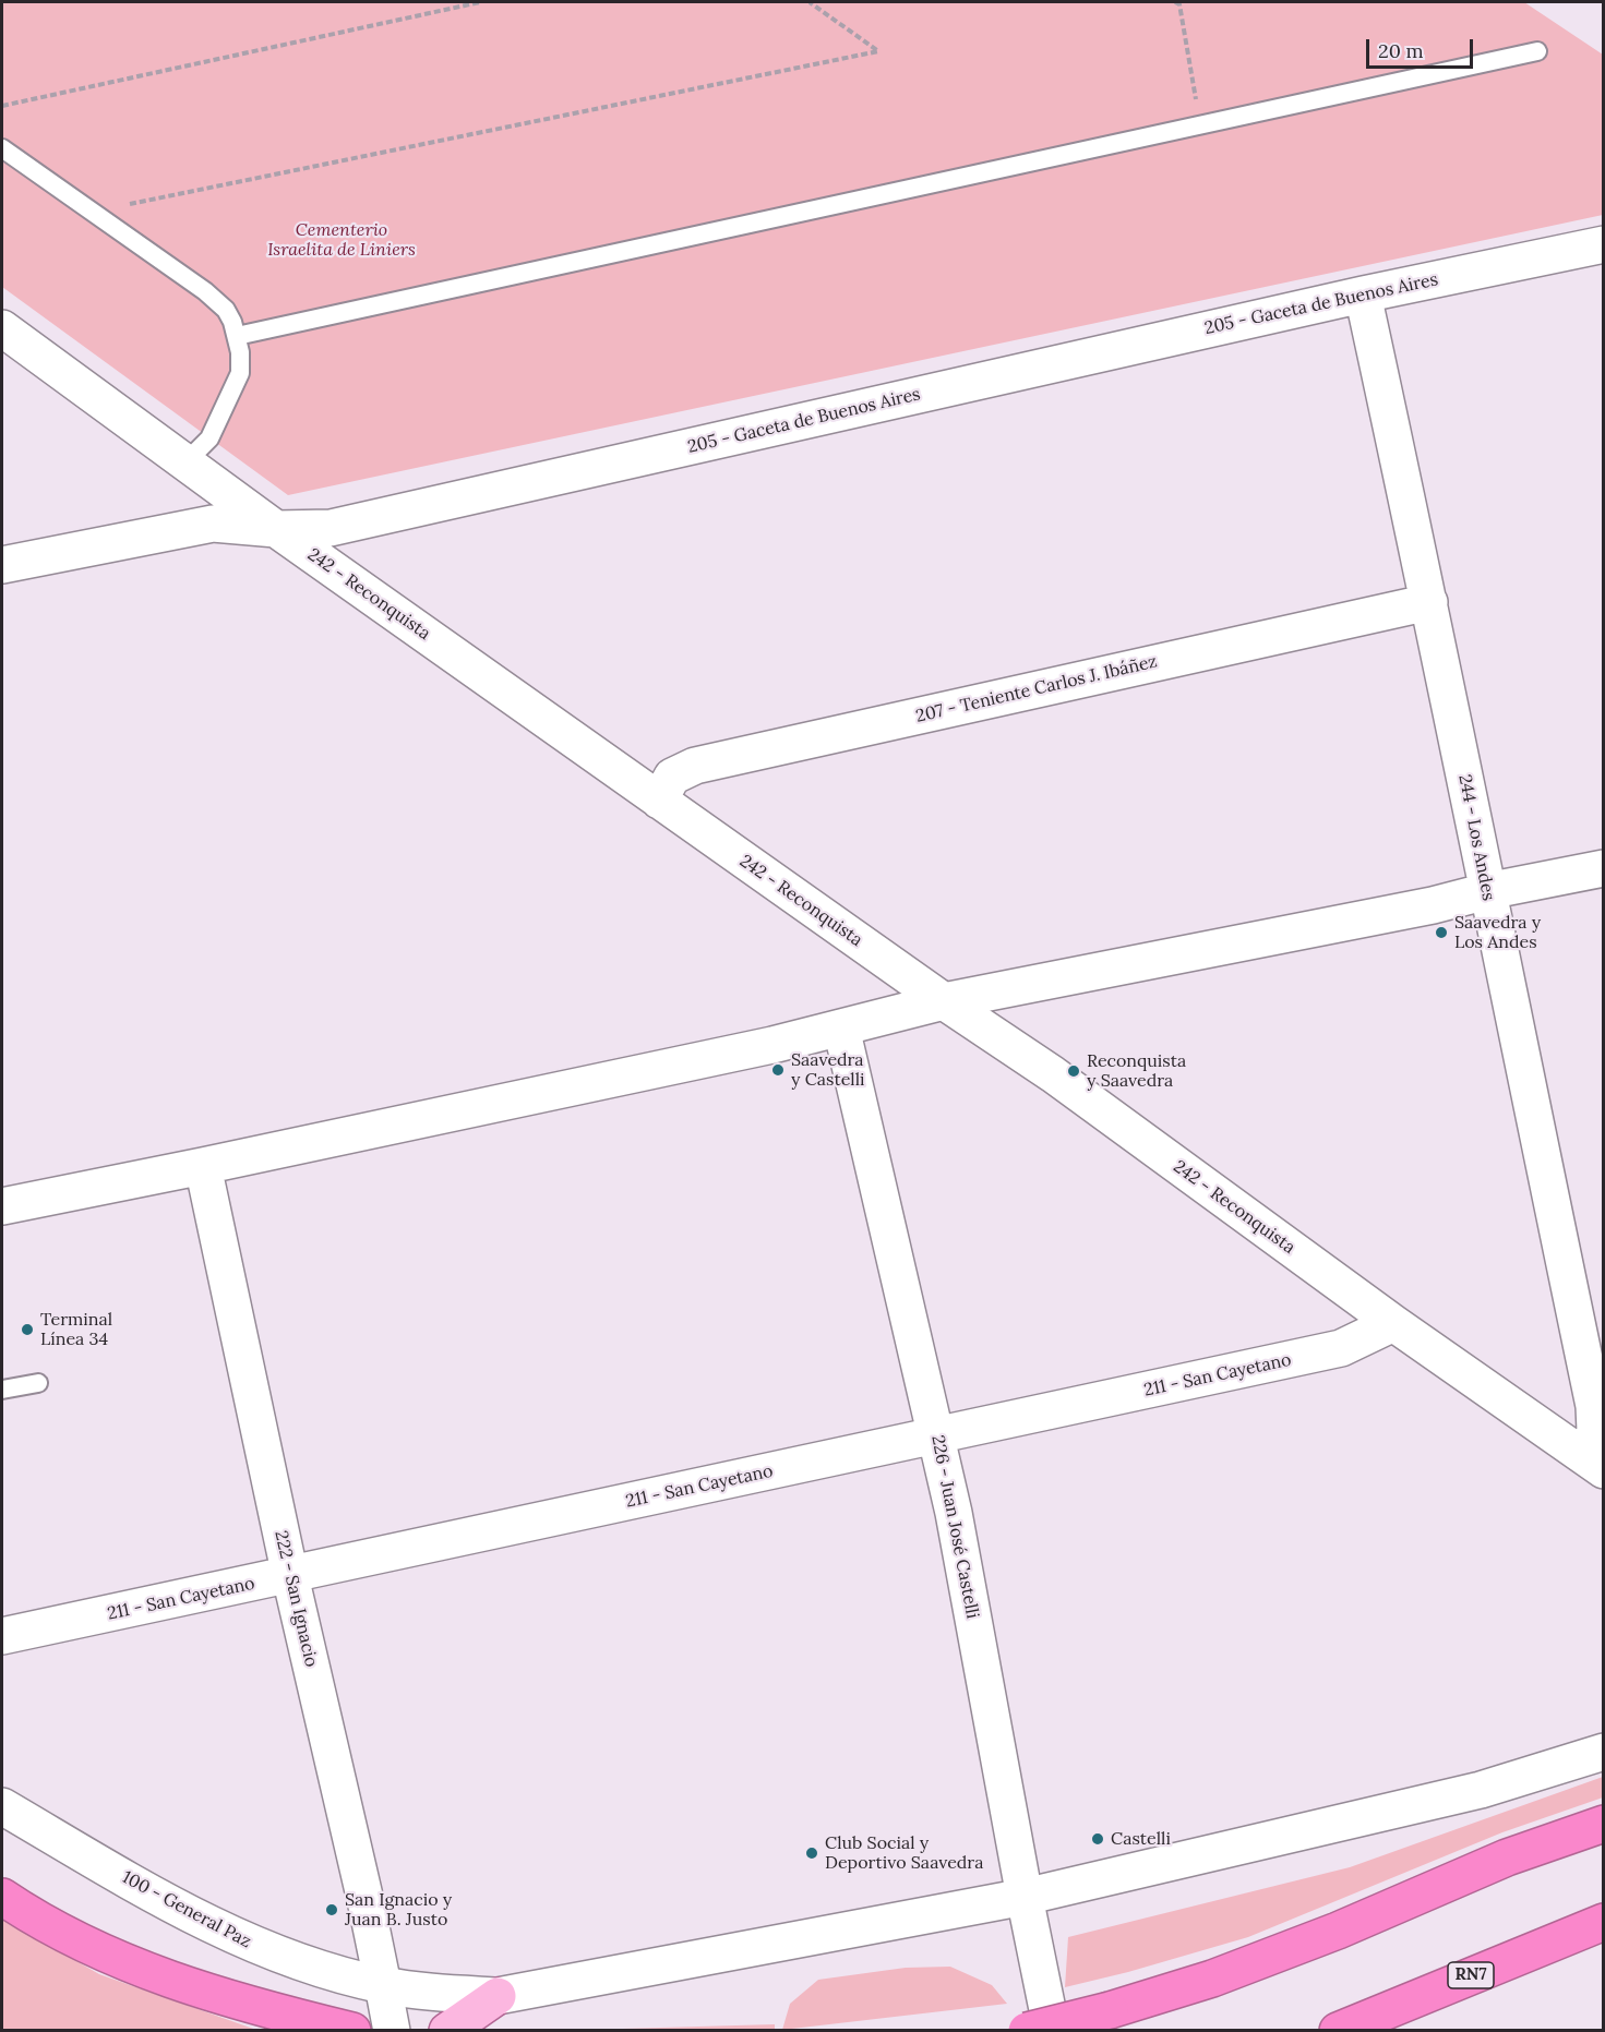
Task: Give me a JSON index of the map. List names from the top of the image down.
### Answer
{
  "streets": {
    "highway": ["RN7"],
    "street": [
      "205 - Gaceta de Buenos Aires",
      "242 - Reconquista",
      "207 - Teniente Carlos J. Ibáñez",
      "244 - Los Andes",
      "211 - San Cayetano",
      "226 - Juan José Castelli",
      "222 - San Ignacio",
      "100 - General Paz"
    ]
  },
  "crossings": [
    ["205 - Gaceta de Buenos Aires", "242 - Reconquista"],
    ["205 - Gaceta de Buenos Aires", "244 - Los Andes"],
    ["242 - Reconquista", "207 - Teniente Carlos J. Ibáñez"],
    ["242 - Reconquista", "244 - Los Andes"],
    ["242 - Reconquista", "211 - San Cayetano"],
    ["207 - Teniente Carlos J. Ibáñez", "244 - Los Andes"],
    ["211 - San Cayetano", "226 - Juan José Castelli"],
    ["211 - San Cayetano", "222 - San Ignacio"],
    ["226 - Juan José Castelli", "100 - General Paz"],
    ["222 - San Ignacio", "100 - General Paz"]
  ],
  "parks": ["Cementerio Israelita de Liniers"],
  "places": [
    "Saavedra y Los Andes",
    "Saavedra y Castelli",
    "Reconquista y Saavedra",
    "Terminal Línea 34",
    "Castelli",
    "Club Social y Deportivo Saavedra",
    "San Ignacio y Juan B. Justo"
  ],
  "scale_bar": "20 m"
}
